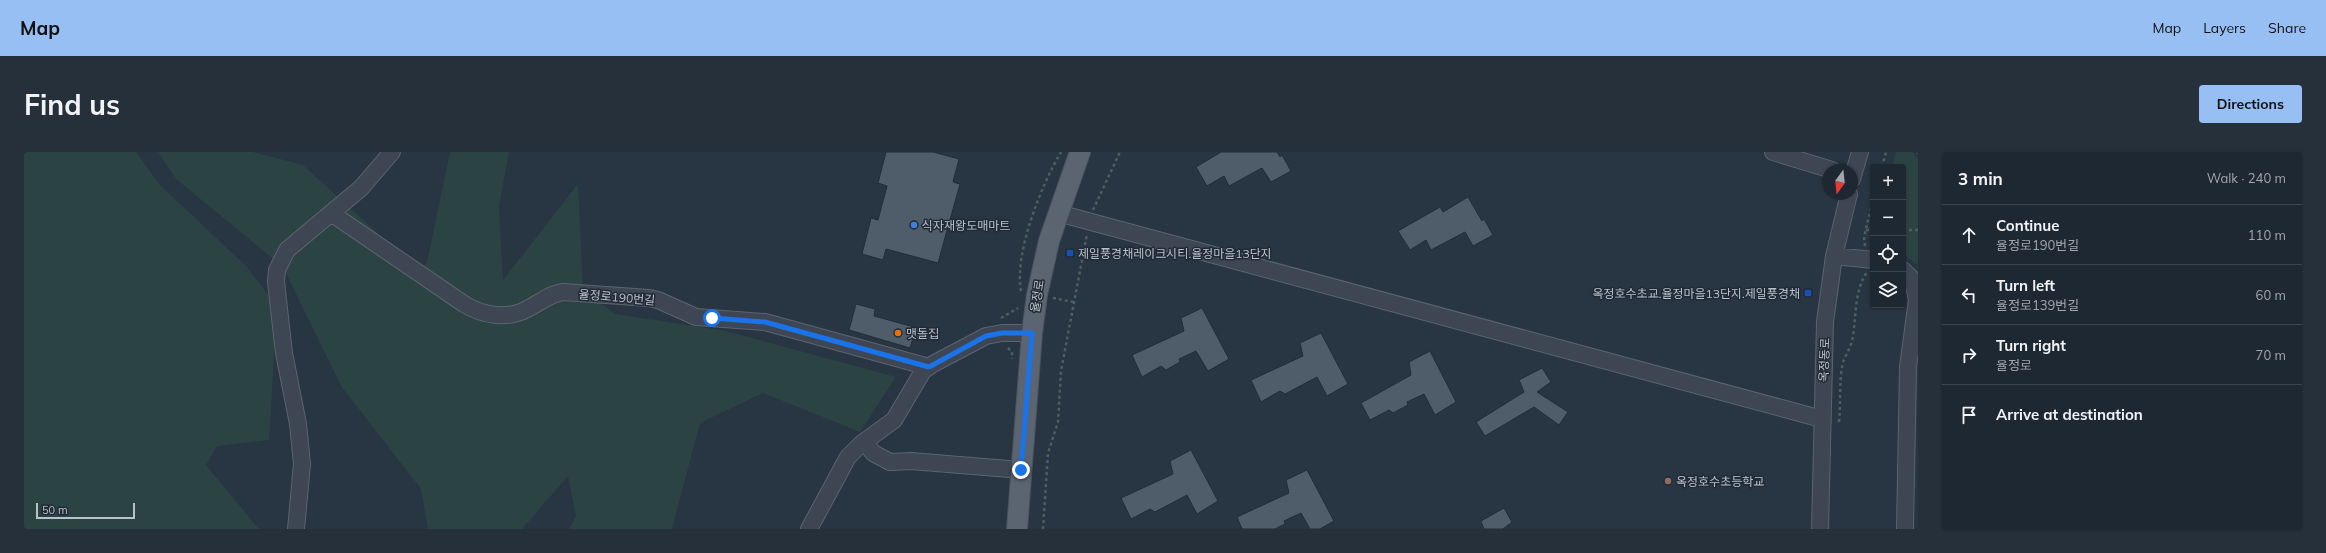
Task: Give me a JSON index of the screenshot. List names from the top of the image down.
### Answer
{
  "streets": {
    "main road": ["율정로"],
    "street": ["율정로190번길", "옥정동로"]
  },
  "places": {
    "other": ["식자재왕도매마트", "맷돌집", "옥정호수초등학교"],
    "transit": ["제일풍경채레이크시티.율정마을13단지", "옥정호수초교.율정마을13단지.제일풍경채"]
  },
  "scale_bar": "50 m",
  "north": "bottom",
  "page": {
    "header": "Map",
    "nav": ["Map", "Layers", "Share"],
    "buttons": "Directions",
    "title": "Find us",
    "heading": ["3 min", "Walk · 240 m"],
    "map_buttons": ["+", "−"],
    "list": [
      ["Continue", "율정로190번길", "110 m"],
      ["Turn left", "율정로139번길", "60 m"],
      ["Turn right", "율정로", "70 m"],
      "Arrive at destination"
    ],
    "scale": "50 m"
  }
}
